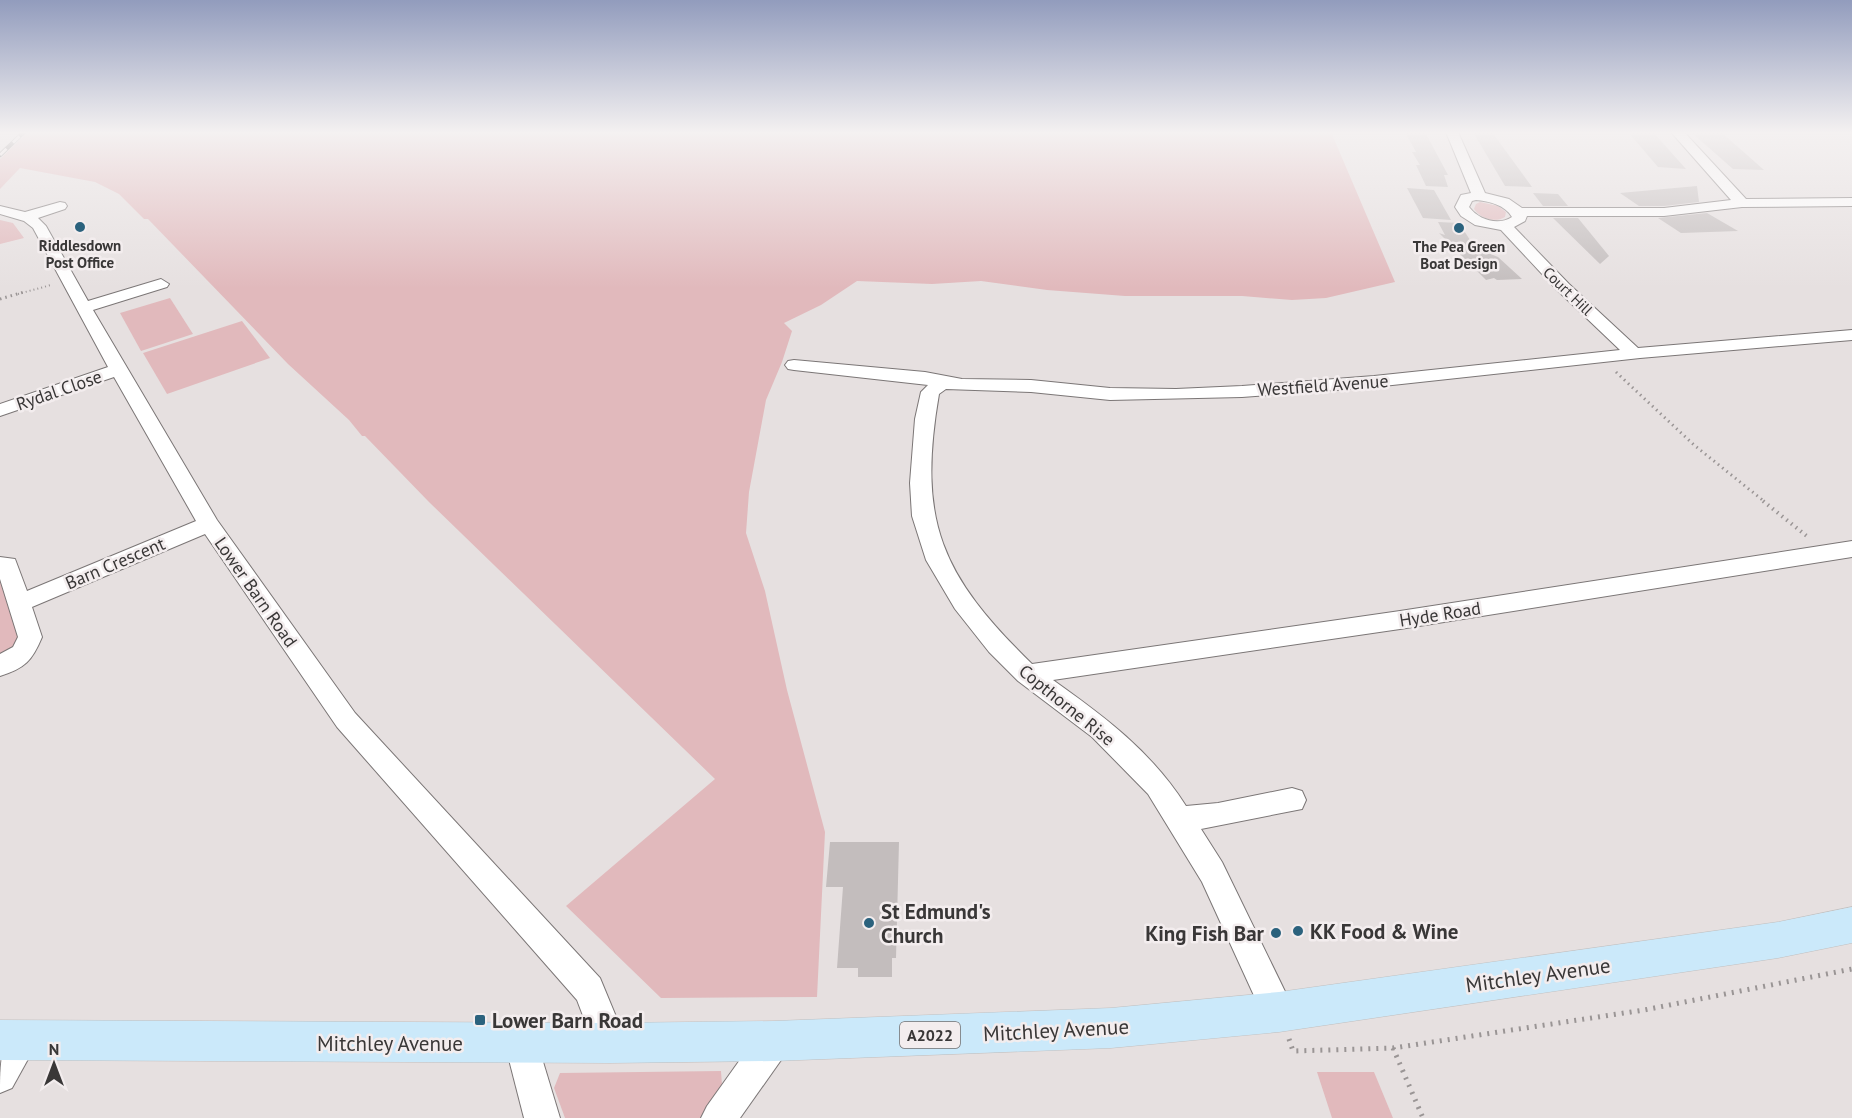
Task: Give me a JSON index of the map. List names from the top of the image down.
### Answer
{
  "streets": {
    "main road": ["Mitchley Avenue", "A2022"],
    "street": [
      "Court Hill",
      "Westfield Avenue",
      "Rydal Close",
      "Barn Crescent",
      "Lower Barn Road",
      "Hyde Road",
      "Copthorne Rise"
    ]
  },
  "crossings": [
    ["Court Hill", "Westfield Avenue"],
    ["Westfield Avenue", "Copthorne Rise"],
    ["Rydal Close", "Lower Barn Road"],
    ["Barn Crescent", "Lower Barn Road"],
    ["Lower Barn Road", "Mitchley Avenue"],
    ["Hyde Road", "Copthorne Rise"],
    ["Copthorne Rise", "Mitchley Avenue"]
  ],
  "places": {
    "other": [
      "Riddlesdown Post Office",
      "The Pea Green Boat Design",
      "St Edmund's Church",
      "KK Food & Wine",
      "King Fish Bar"
    ],
    "transit": ["Lower Barn Road"]
  },
  "north": "top"
}
